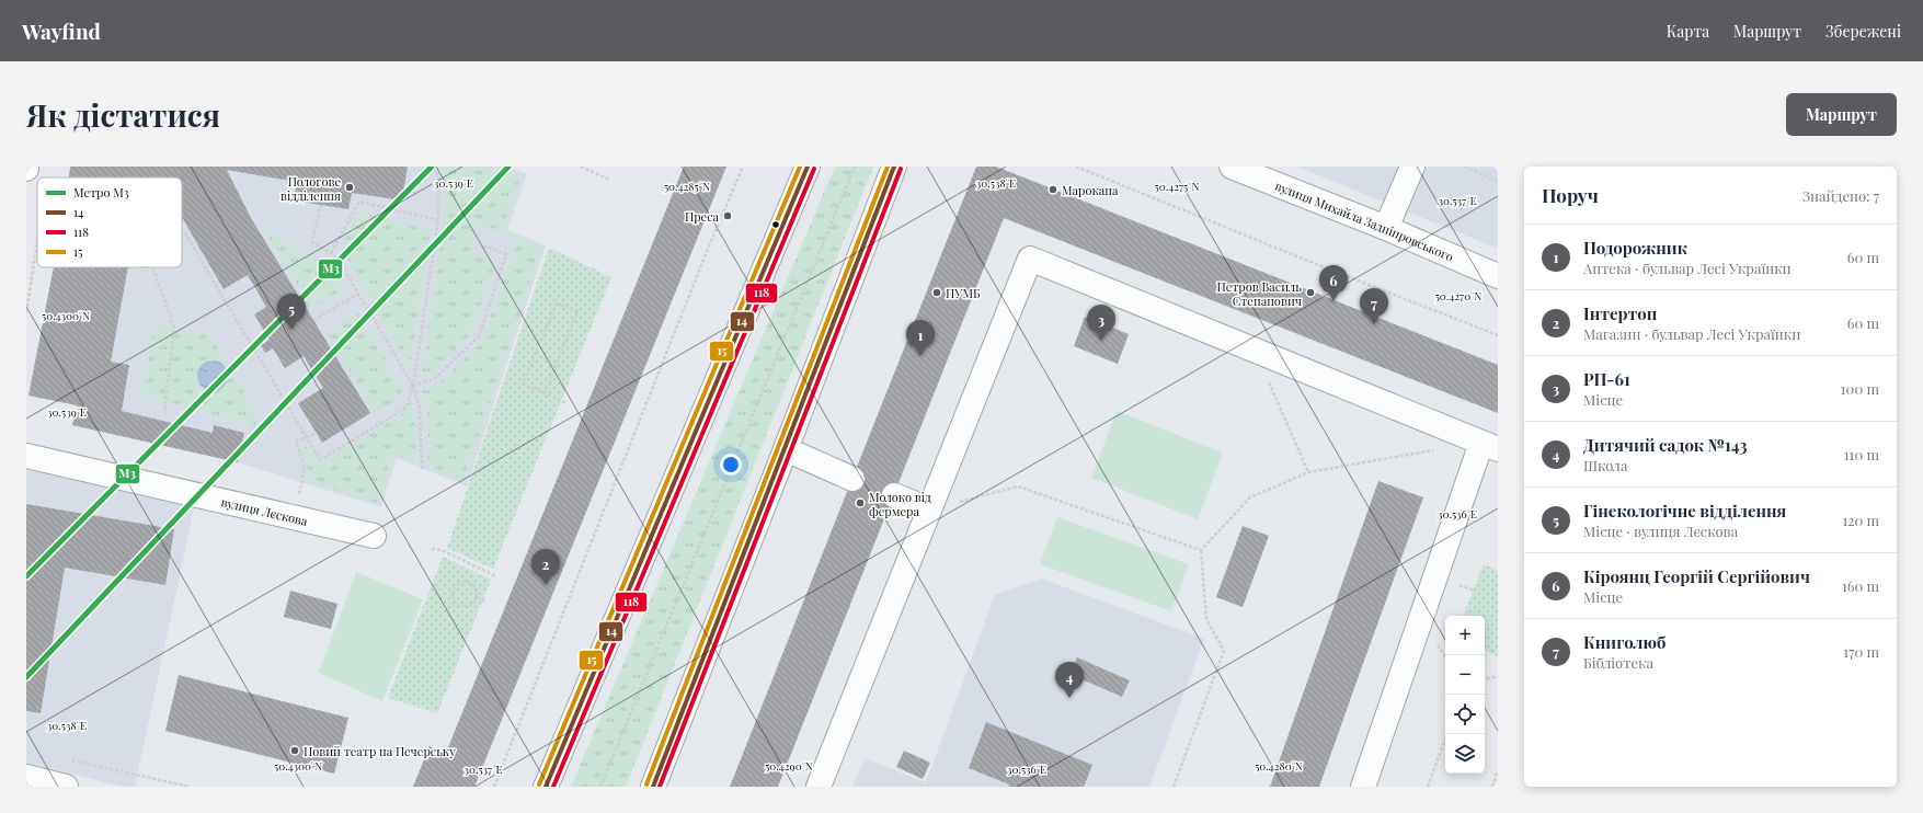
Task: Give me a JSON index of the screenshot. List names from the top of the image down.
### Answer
{
  "streets": {
    "main road": ["вулиця Михайла Задніпровського", "вулиця Лєскова"]
  },
  "places": [
    "Пологове відділення",
    "Марокана",
    "Преса",
    "ПУМБ",
    "Петров Василь Степанович",
    "Молоко від фермера",
    "Новий театр на Печерську"
  ],
  "lines": [
    "metro line M3",
    "transit line 14",
    "transit line 15",
    "transit line 118"
  ],
  "legend": [
    "Метро M3",
    "14",
    "118",
    "15"
  ],
  "page": {
    "header": "Wayfind",
    "nav": ["Карта", "Маршрут", "Збережені"],
    "buttons": "Маршрут",
    "title": "Як дістатися",
    "heading": ["Поруч", "Знайдено: 7"],
    "list": [
      {
        "mark": "1",
        "name": "Подорожник",
        "note": "Аптека · бульвар Лесі Українки",
        "value": "60 m"
      },
      {
        "mark": "2",
        "name": "Інтертоп",
        "note": "Магазин · бульвар Лесі Українки",
        "value": "60 m"
      },
      {
        "mark": "3",
        "name": "РП-61",
        "note": "Місце",
        "value": "100 m"
      },
      {
        "mark": "4",
        "name": "Дитячий садок №143",
        "note": "Школа",
        "value": "110 m"
      },
      {
        "mark": "5",
        "name": "Гінекологічне відділення",
        "note": "Місце · вулиця Лєскова",
        "value": "120 m"
      },
      {
        "mark": "6",
        "name": "Кіроянц Георгій Сергійович",
        "note": "Місце",
        "value": "160 m"
      },
      {
        "mark": "7",
        "name": "Книголюб",
        "note": "Бібліотека",
        "value": "170 m"
      }
    ],
    "pins": [
      "6",
      "7",
      "5",
      "3",
      "1",
      "2",
      "4"
    ],
    "map_buttons": ["+", "−"]
  },
  "coordinates": [
    "30.539°E",
    "30.538°E",
    "50.4285°N",
    "50.4275°N",
    "30.537°E",
    "50.4270°N",
    "50.4300°N",
    "30.536°E",
    "50.4290°N",
    "50.4280°N"
  ]
}
